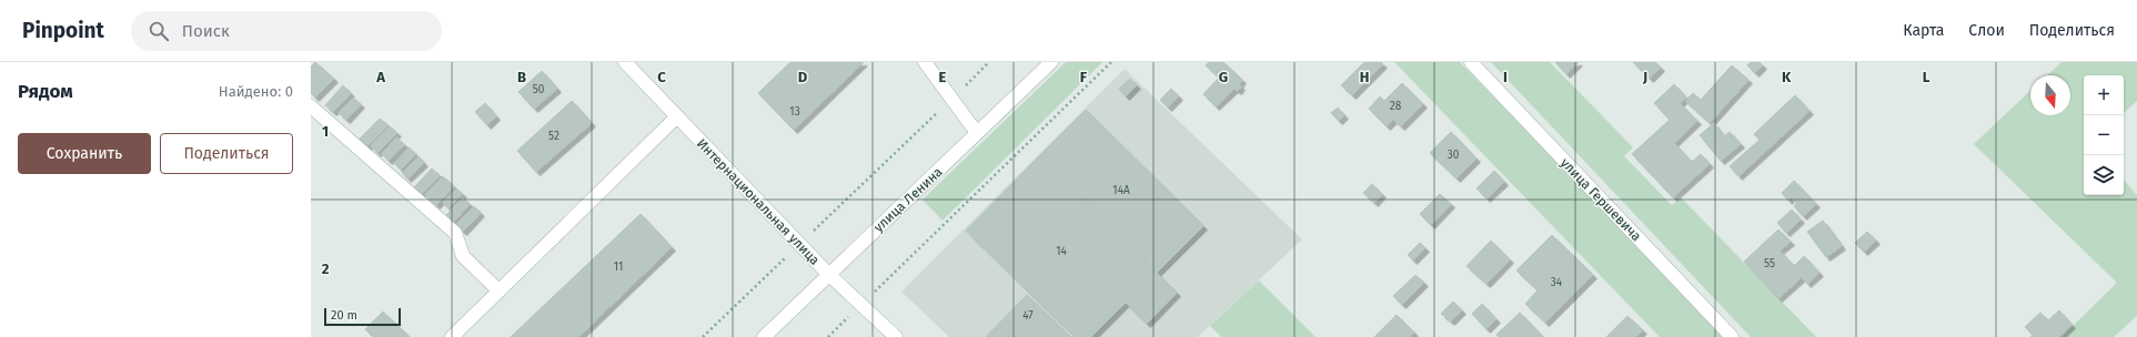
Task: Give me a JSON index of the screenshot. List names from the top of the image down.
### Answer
{
  "streets": {
    "street": ["улица Ленина", "улица Гершевича", "Интернациональная улица"]
  },
  "crossings": [
    ["улица Ленина", "Интернациональная улица"]
  ],
  "house_numbers": [
    "50",
    "28",
    "13",
    "52",
    "30",
    "14А",
    "14",
    "55",
    "11",
    "34",
    "47"
  ],
  "scale_bar": "20 m",
  "north": "bottom",
  "page": {
    "header": "Pinpoint",
    "search": "Поиск",
    "nav": ["Карта", "Слои", "Поделиться"],
    "heading": ["Рядом", "Найдено: 0"],
    "map_buttons": ["+", "−"],
    "buttons": ["Сохранить", "Поделиться"],
    "scale": "20 m"
  },
  "grid": {
    "columns": [
      "A",
      "B",
      "C",
      "D",
      "E",
      "F",
      "G",
      "H",
      "I",
      "J",
      "K",
      "L"
    ],
    "rows": ["1", "2"]
  }
}
